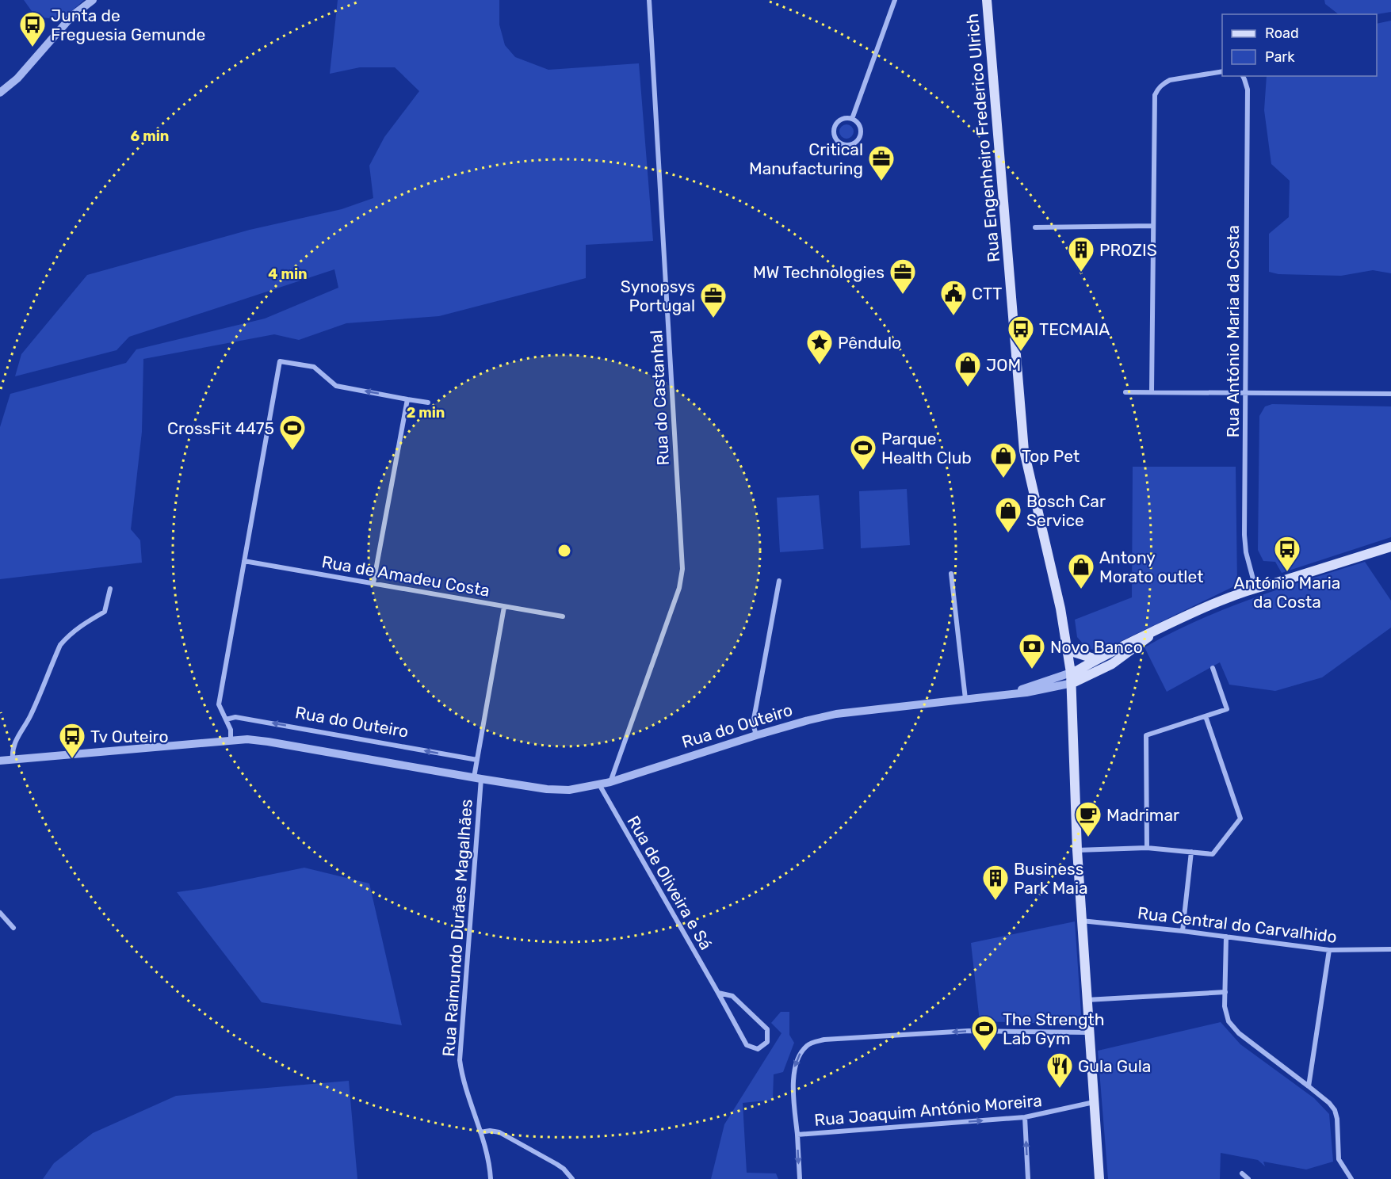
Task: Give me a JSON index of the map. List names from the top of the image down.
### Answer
{
  "streets": {
    "main road": ["Rua Engenheiro Frederico Ulrich"],
    "street": [
      "Rua António Maria da Costa",
      "Rua do Castanhal",
      "Rua de Amadeu Costa",
      "Rua do Outeiro",
      "Rua de Oliveira e Sá",
      "Rua Central do Carvalhido",
      "Rua Raimundo Durães Magalhães",
      "Rua Joaquim António Moreira"
    ]
  },
  "crossings": [
    ["Rua Engenheiro Frederico Ulrich", "Rua do Outeiro"],
    ["Rua Engenheiro Frederico Ulrich", "Rua Central do Carvalhido"],
    ["Rua Engenheiro Frederico Ulrich", "Rua Joaquim António Moreira"],
    ["Rua do Castanhal", "Rua do Outeiro"],
    ["Rua do Outeiro", "Rua de Oliveira e Sá"],
    ["Rua do Outeiro", "Rua Raimundo Durães Magalhães"]
  ],
  "places": {
    "bus stop": [
      "Junta de Freguesia Gemunde",
      "TECMAIA",
      "António Maria da Costa",
      "Tv Outeiro"
    ],
    "office": ["Critical Manufacturing", "MW Technologies", "Synopsys Portugal"],
    "building": ["PROZIS", "Business Park Maia"],
    "public building": ["CTT"],
    "place": ["Pêndulo"],
    "shop": [
      "JOM",
      "Top Pet",
      "Bosch Car Service",
      "Antony Morato outlet"
    ],
    "sports": ["CrossFit 4475", "Parque Health Club", "The Strength Lab Gym"],
    "bank": ["Novo Banco"],
    "cafe": ["Madrimar"],
    "restaurant": ["Gula Gula"]
  },
  "legend": ["Road", "Park"],
  "rings": ["6 min", "4 min", "2 min"]
}
